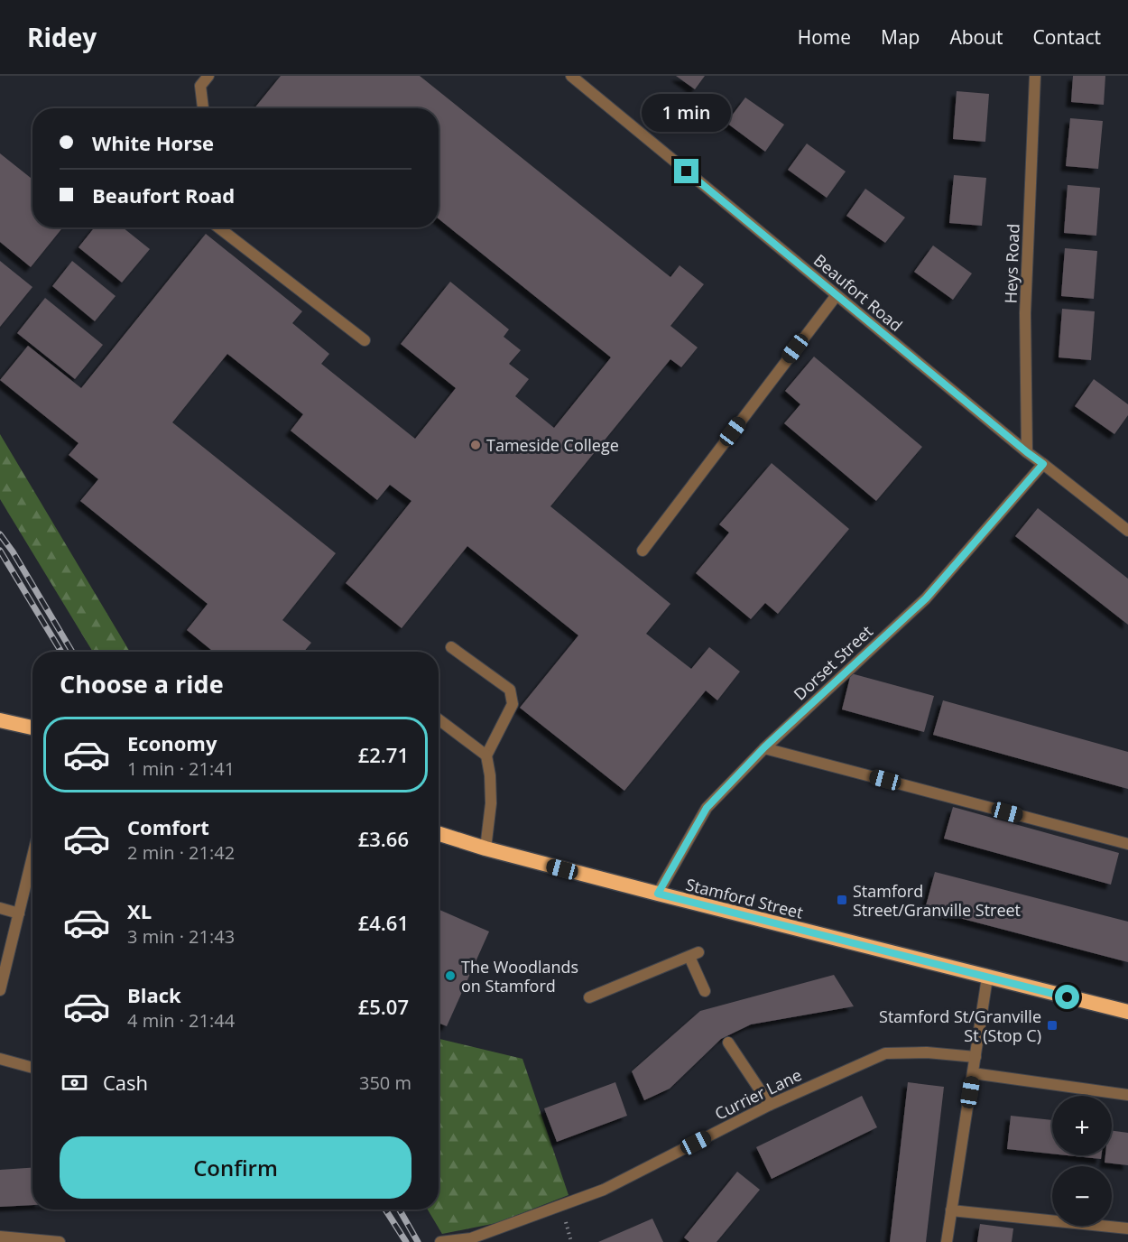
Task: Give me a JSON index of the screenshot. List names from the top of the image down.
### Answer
{
  "streets": {
    "highway": ["Stamford Street"],
    "street": [
      "Heys Road",
      "Beaufort Road",
      "Dorset Street",
      "Currier Lane"
    ]
  },
  "crossings": [
    ["Heys Road", "Beaufort Road"],
    ["Beaufort Road", "Dorset Street"],
    ["Dorset Street", "Stamford Street"]
  ],
  "places": {
    "other": ["Tameside College", "The Woodlands on Stamford"],
    "transit": ["Stamford Street/Granville Street", "Stamford St/Granville St (Stop C)"]
  },
  "page": {
    "header": "Ridey",
    "nav": [
      "Home",
      "Map",
      "About",
      "Contact"
    ],
    "bubble": "1 min",
    "banner": ["White Horse", "Beaufort Road"],
    "heading": "Choose a ride",
    "list": [
      {
        "name": "Economy",
        "note": "1 min · 21:41",
        "value": "£2.71"
      },
      {
        "name": "Comfort",
        "note": "2 min · 21:42",
        "value": "£3.66"
      },
      {
        "name": "XL",
        "note": "3 min · 21:43",
        "value": "£4.61"
      },
      {
        "name": "Black",
        "note": "4 min · 21:44",
        "value": "£5.07"
      }
    ],
    "pay": ["Cash", "350 m"],
    "map_buttons": ["+", "−"],
    "buttons": "Confirm"
  }
}
